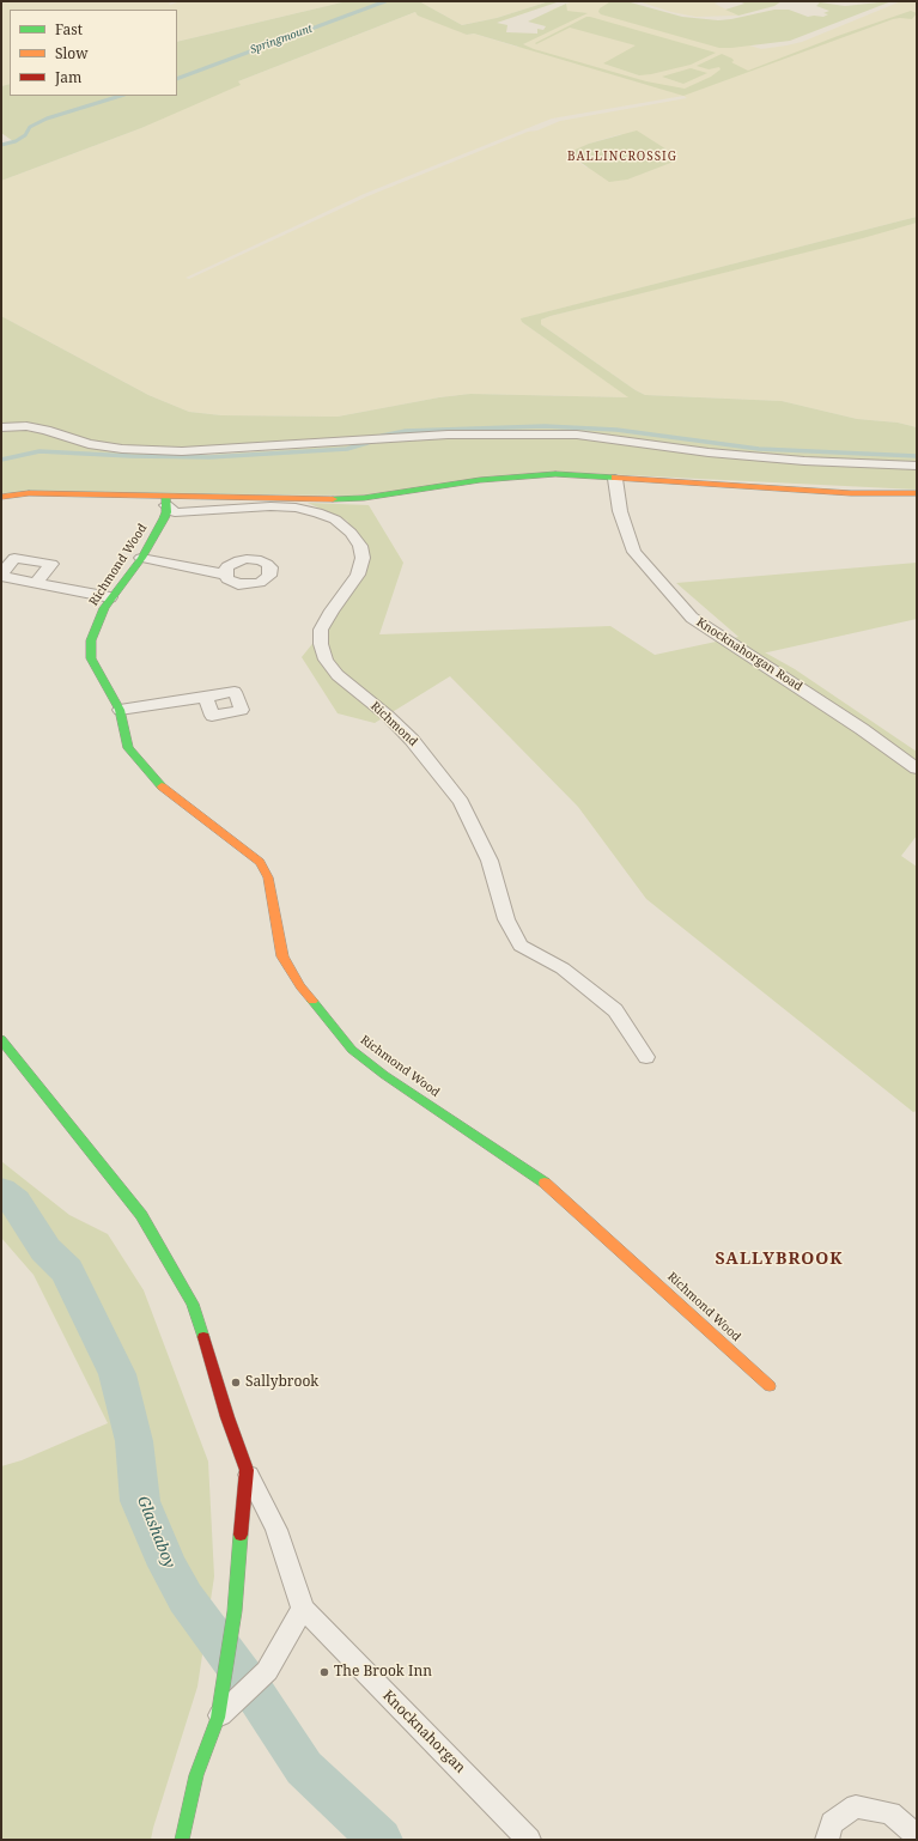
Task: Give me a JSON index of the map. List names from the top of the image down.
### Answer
{
  "streets": {
    "street": [
      "Richmond Wood",
      "Knocknahorgan Road",
      "Richmond",
      "Knocknahorgan"
    ]
  },
  "crossings": [
    ["Richmond Wood", "Richmond"]
  ],
  "districts": ["BALLINCROSSIG", "SALLYBROOK"],
  "water": ["Springmount", "Glashaboy"],
  "places": ["Sallybrook", "The Brook Inn"],
  "legend": ["Fast", "Slow", "Jam"]
}
